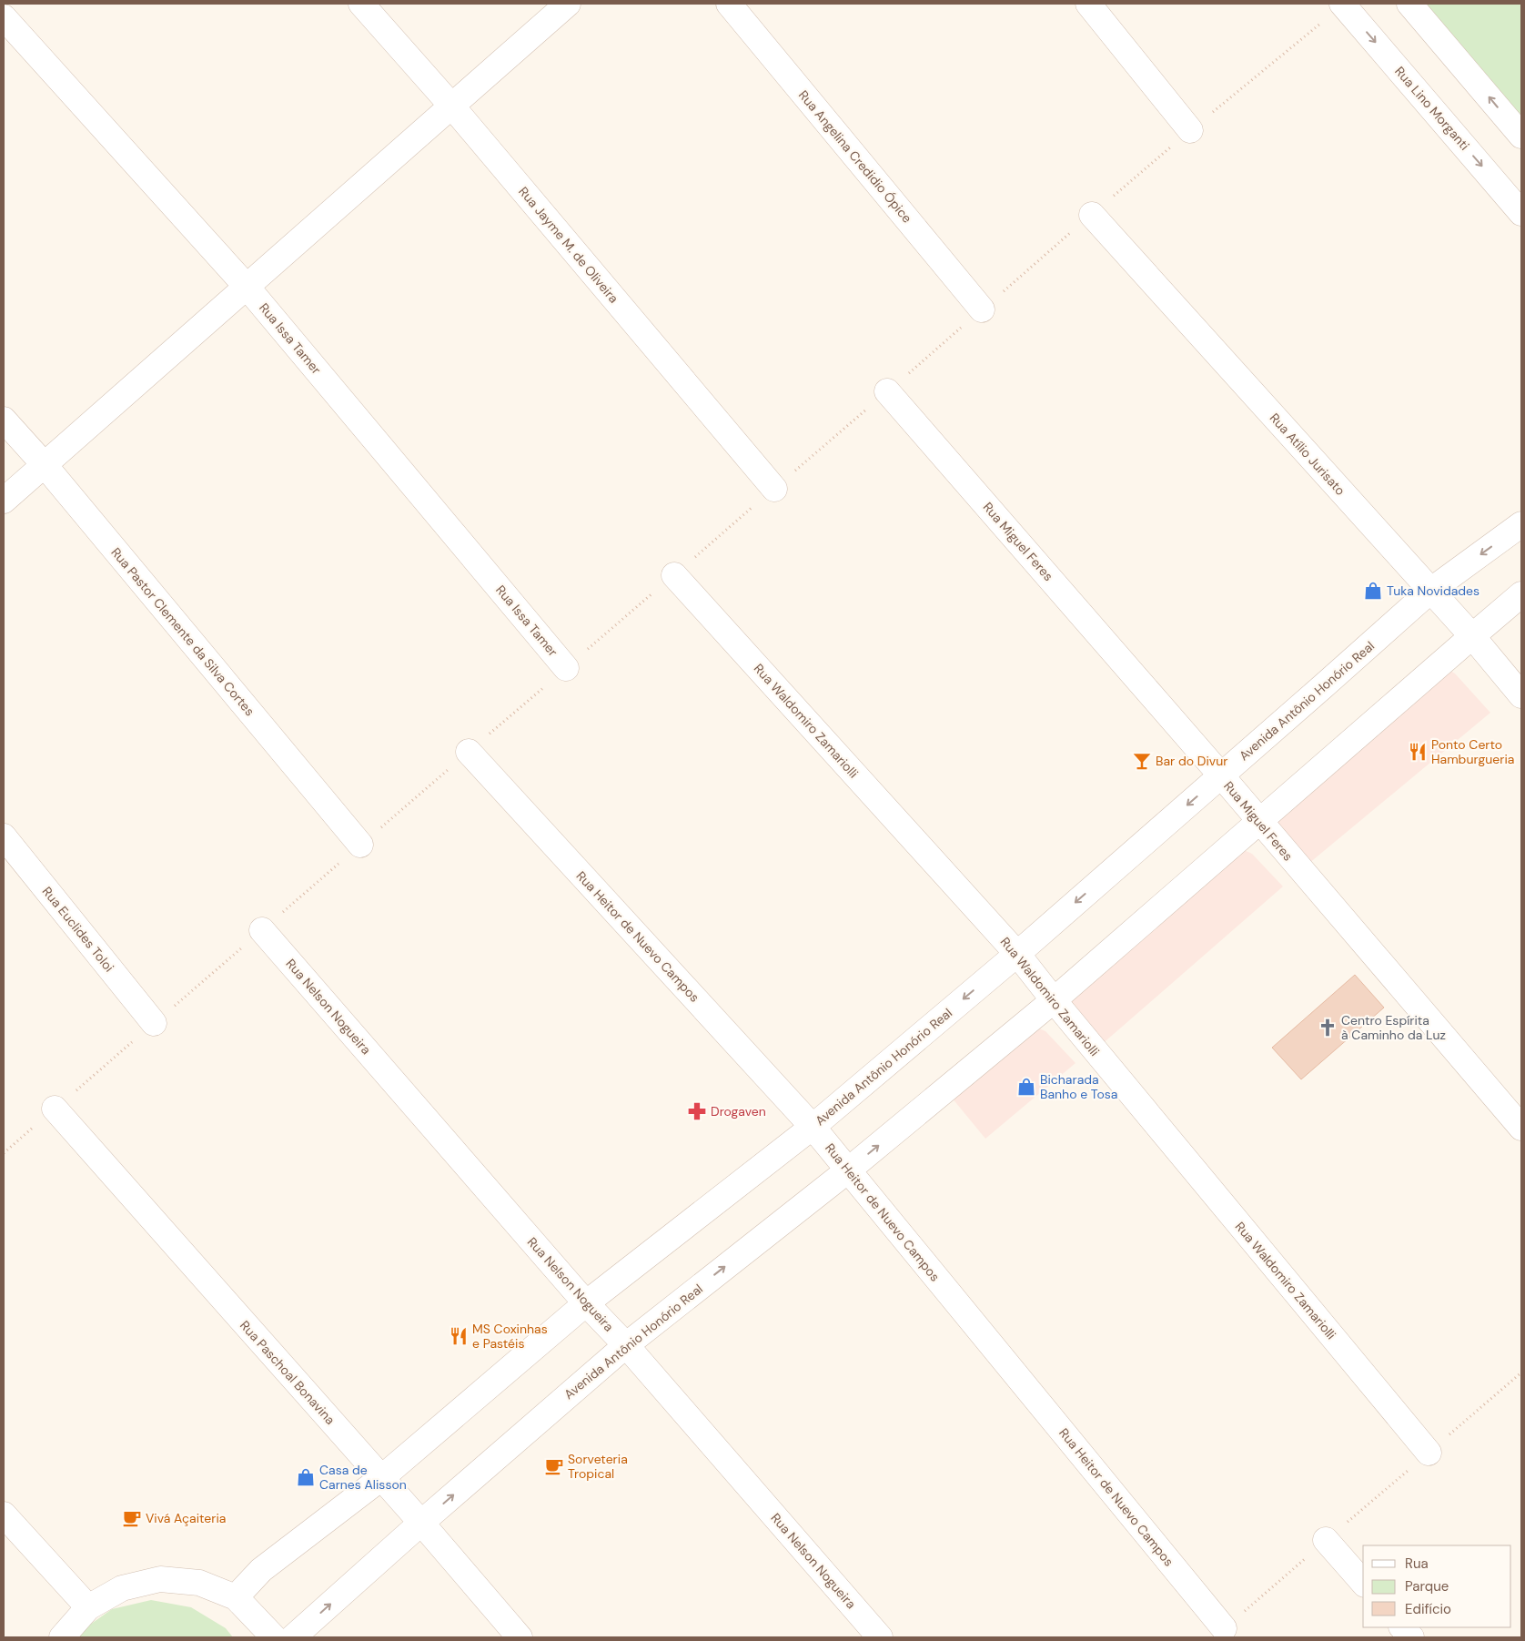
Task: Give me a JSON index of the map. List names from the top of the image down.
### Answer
{
  "streets": {
    "street": [
      "Rua Lino Morganti",
      "Rua Angelina Credidio Ópice",
      "Rua Jayme M. de Oliveira",
      "Rua Issa Tamer",
      "Rua Atílio Jurisato",
      "Rua Miguel Feres",
      "Rua Pastor Clemente da Silva Cortes",
      "Avenida Antônio Honório Real",
      "Rua Waldomiro Zamariolli",
      "Rua Euclides Toloi",
      "Rua Heitor de Nuevo Campos",
      "Rua Nelson Nogueira",
      "Rua Paschoal Bonavina"
    ]
  },
  "crossings": [
    ["Rua Atílio Jurisato", "Avenida Antônio Honório Real"],
    ["Rua Miguel Feres", "Avenida Antônio Honório Real"],
    ["Avenida Antônio Honório Real", "Rua Waldomiro Zamariolli"],
    ["Avenida Antônio Honório Real", "Rua Heitor de Nuevo Campos"],
    ["Avenida Antônio Honório Real", "Rua Nelson Nogueira"],
    ["Avenida Antônio Honório Real", "Rua Paschoal Bonavina"]
  ],
  "places": {
    "shop": ["Tuka Novidades", "Bicharada Banho e Tosa", "Casa de Carnes Alisson"],
    "restaurant": ["Ponto Certo Hamburgueria", "MS Coxinhas e Pastéis"],
    "bar": ["Bar do Divur"],
    "church": ["Centro Espírita à Caminho da Luz"],
    "pharmacy": ["Drogaven"],
    "cafe": ["Sorveteria Tropical", "Vivá Açaiteria"]
  },
  "legend": ["Rua", "Parque", "Edifício"]
}
